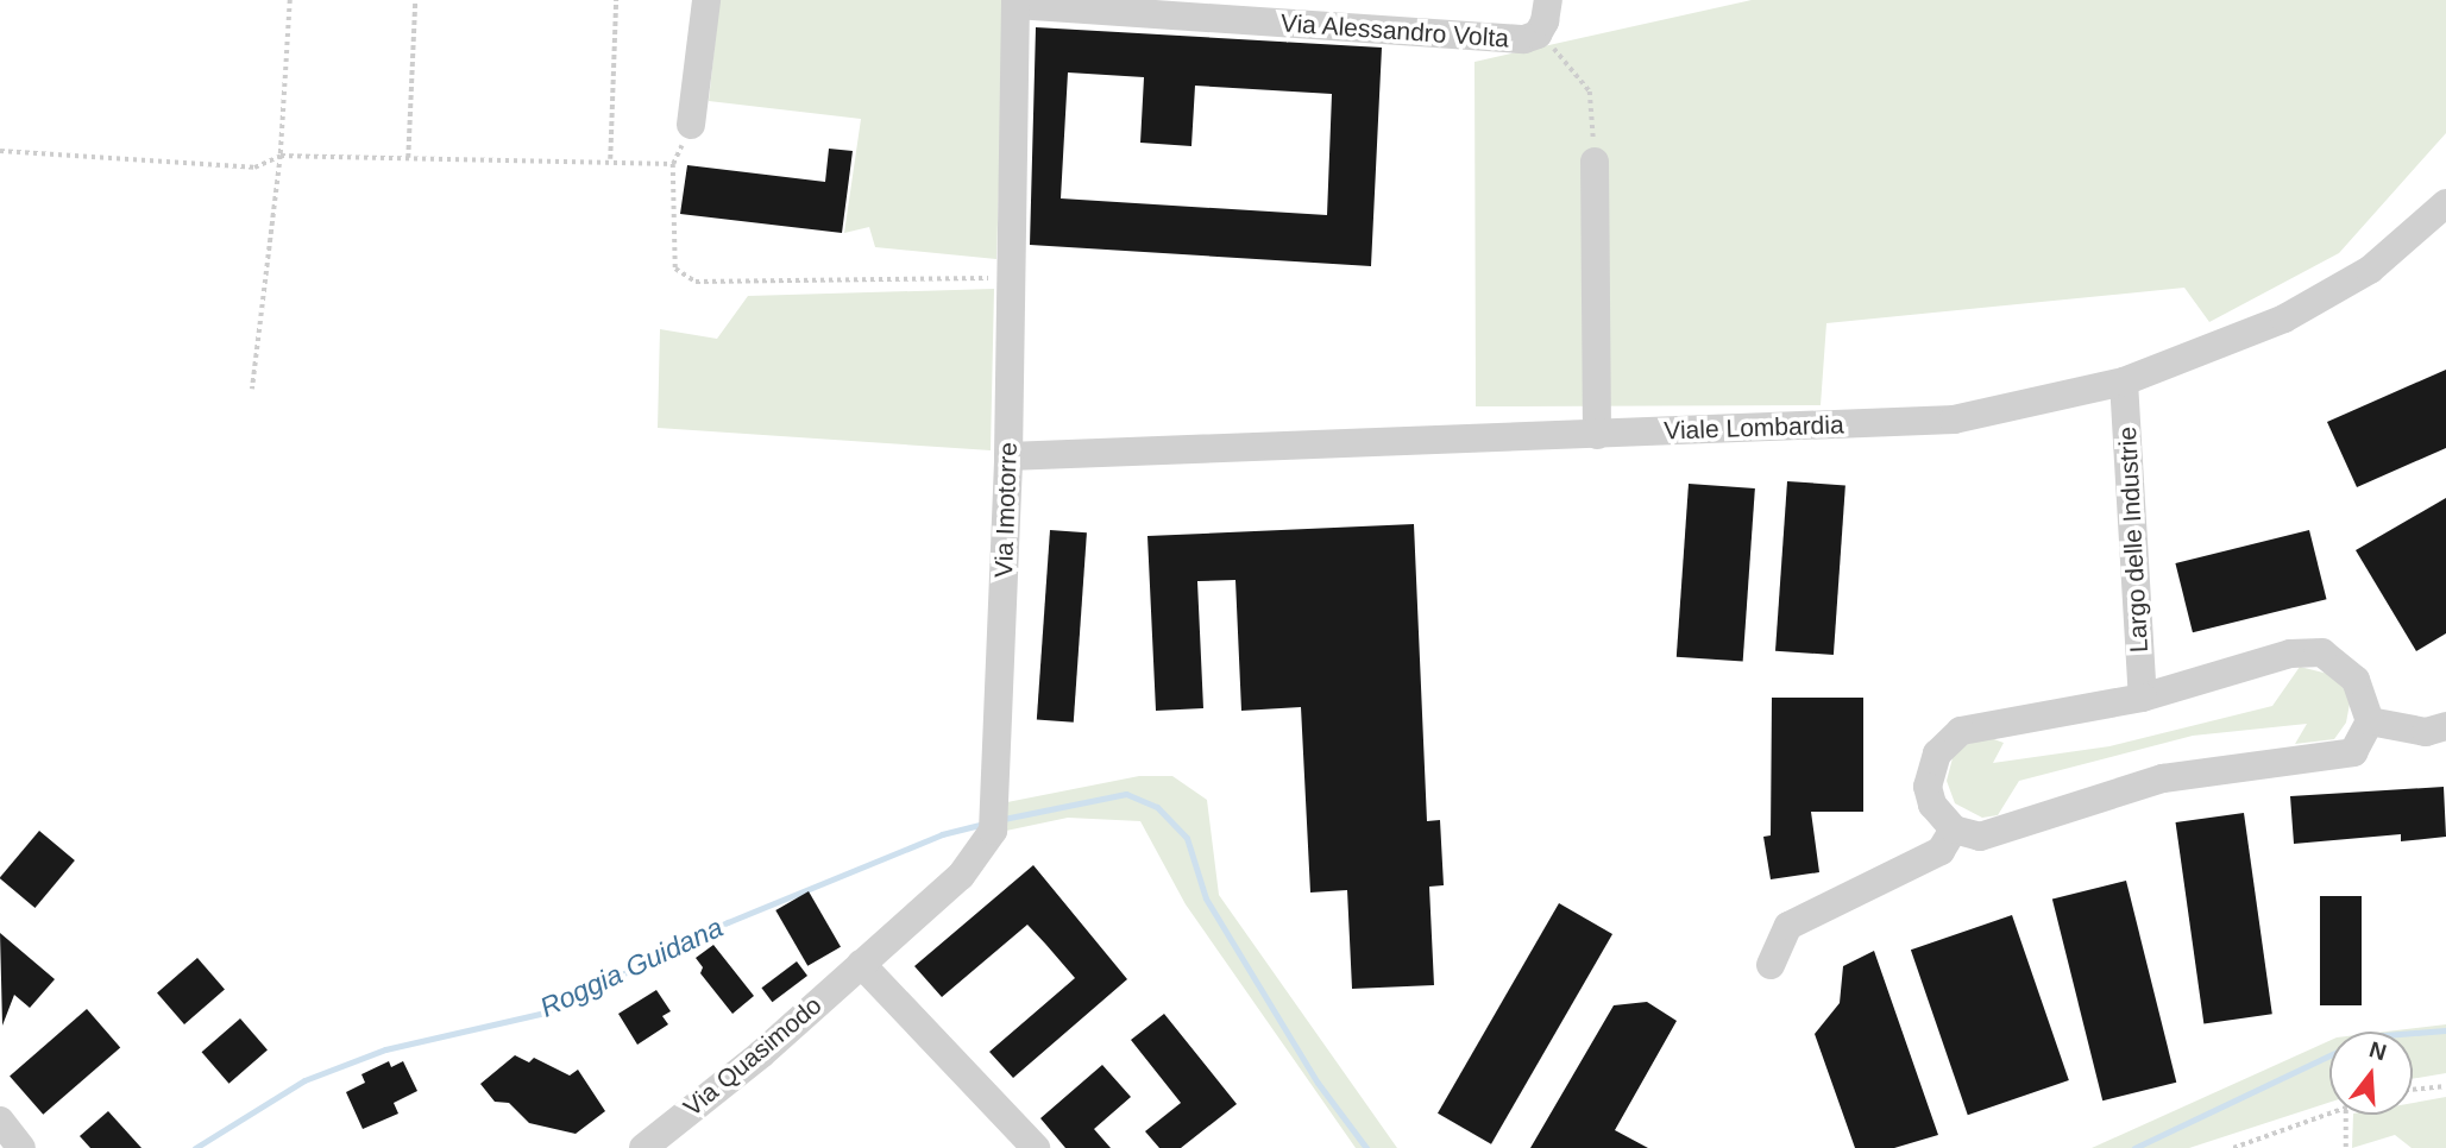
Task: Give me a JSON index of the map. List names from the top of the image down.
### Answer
{
  "streets": {
    "street": [
      "Via Alessandro Volta",
      "Viale Lombardia",
      "Via Imotorre",
      "Largo delle Industrie",
      "Via Quasimodo"
    ]
  },
  "crossings": [
    ["Via Alessandro Volta", "Via Imotorre"],
    ["Viale Lombardia", "Via Imotorre"],
    ["Viale Lombardia", "Largo delle Industrie"],
    ["Via Imotorre", "Via Quasimodo"]
  ],
  "water": ["Roggia Guidana"],
  "north": "top"
}
